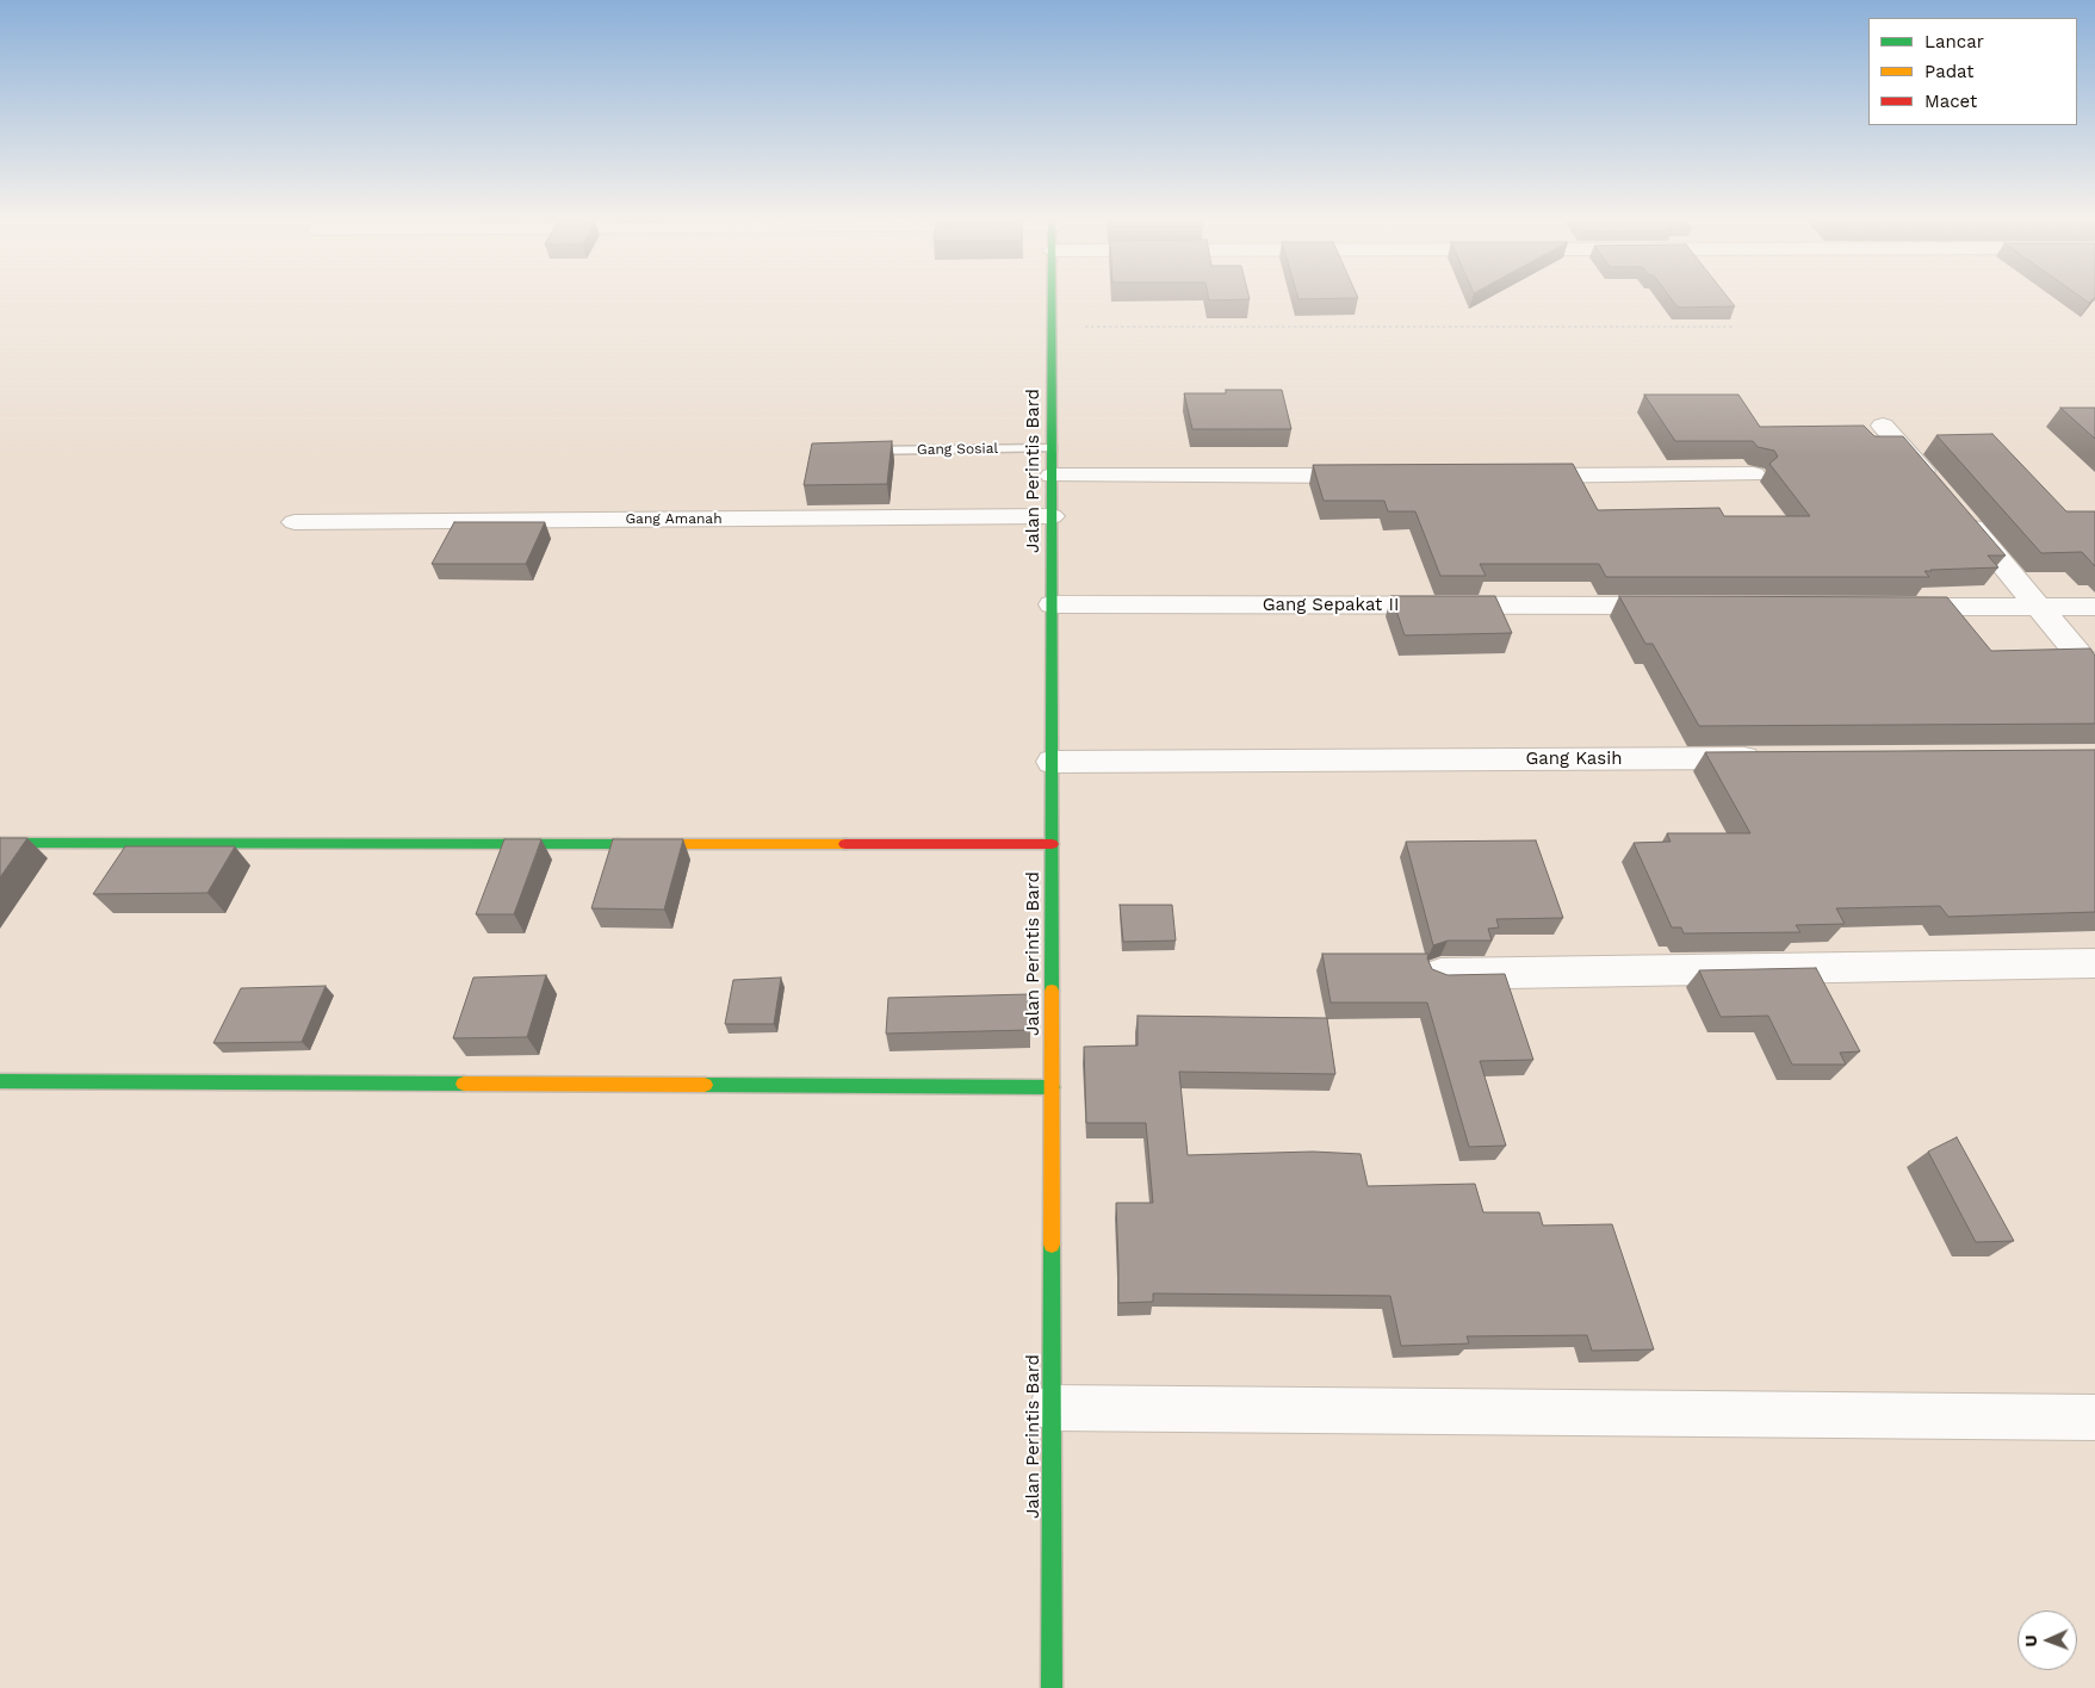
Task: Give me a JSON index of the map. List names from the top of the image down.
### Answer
{
  "streets": {
    "street": [
      "Jalan Perintis Bard",
      "Gang Amanah",
      "Gang Sepakat II",
      "Gang Kasih"
    ],
    "lane": ["Gang Sosial"]
  },
  "crossings": [
    ["Gang Sosial", "Jalan Perintis Bard"],
    ["Jalan Perintis Bard", "Gang Amanah"],
    ["Jalan Perintis Bard", "Gang Sepakat II"],
    ["Jalan Perintis Bard", "Gang Kasih"]
  ],
  "legend": ["Lancar", "Padat", "Macet"],
  "north": "left"
}
